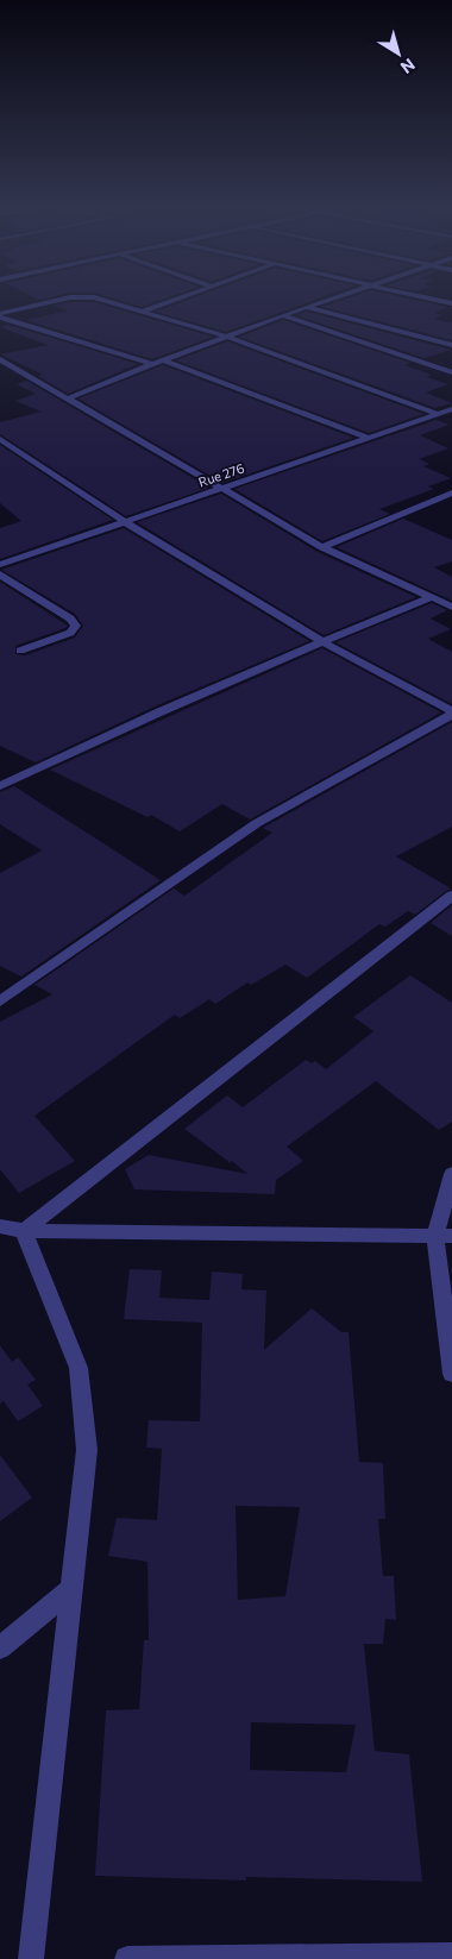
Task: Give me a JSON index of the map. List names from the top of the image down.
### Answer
{
  "streets": {
    "street": ["Rue 276"]
  },
  "north": "bottom right"
}
